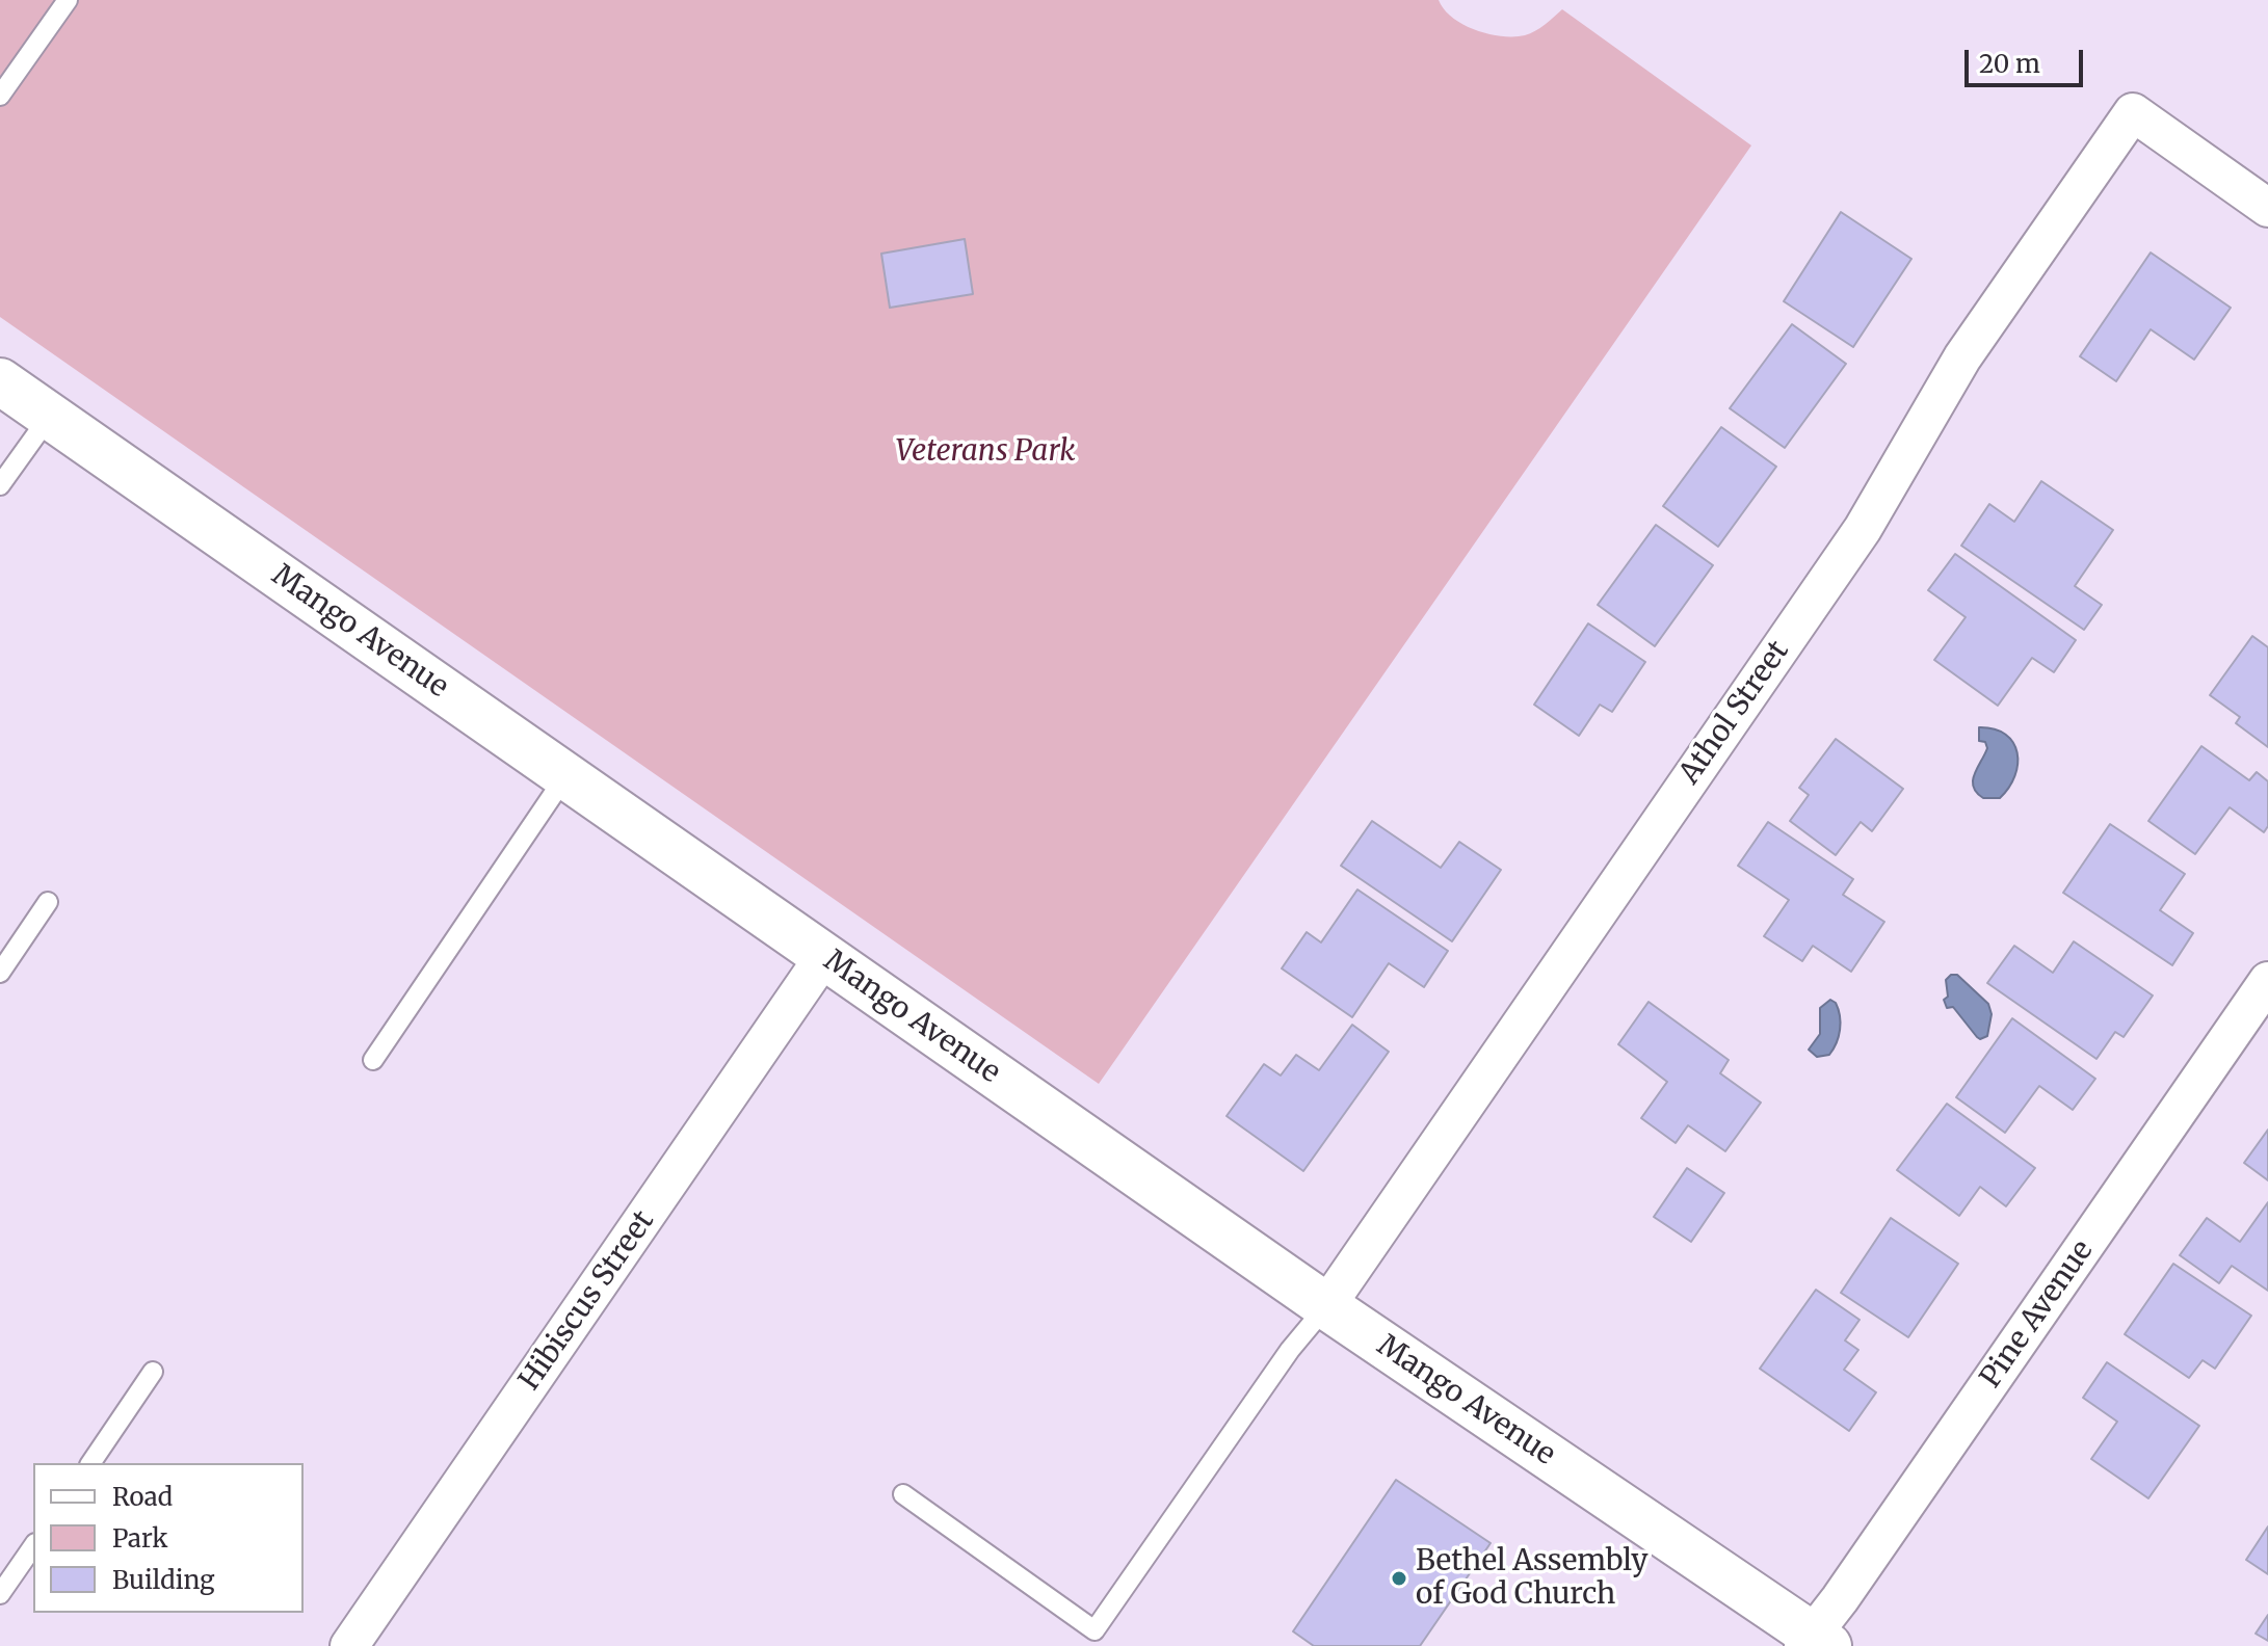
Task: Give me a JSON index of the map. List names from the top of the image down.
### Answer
{
  "streets": {
    "street": [
      "Mango Avenue",
      "Athol Street",
      "Hibiscus Street",
      "Pine Avenue"
    ]
  },
  "crossings": [
    ["Mango Avenue", "Athol Street"],
    ["Mango Avenue", "Hibiscus Street"],
    ["Mango Avenue", "Pine Avenue"]
  ],
  "parks": ["Veterans Park"],
  "places": ["Bethel Assembly of God Church"],
  "legend": ["Road", "Park", "Building"],
  "scale_bar": "20 m"
}
